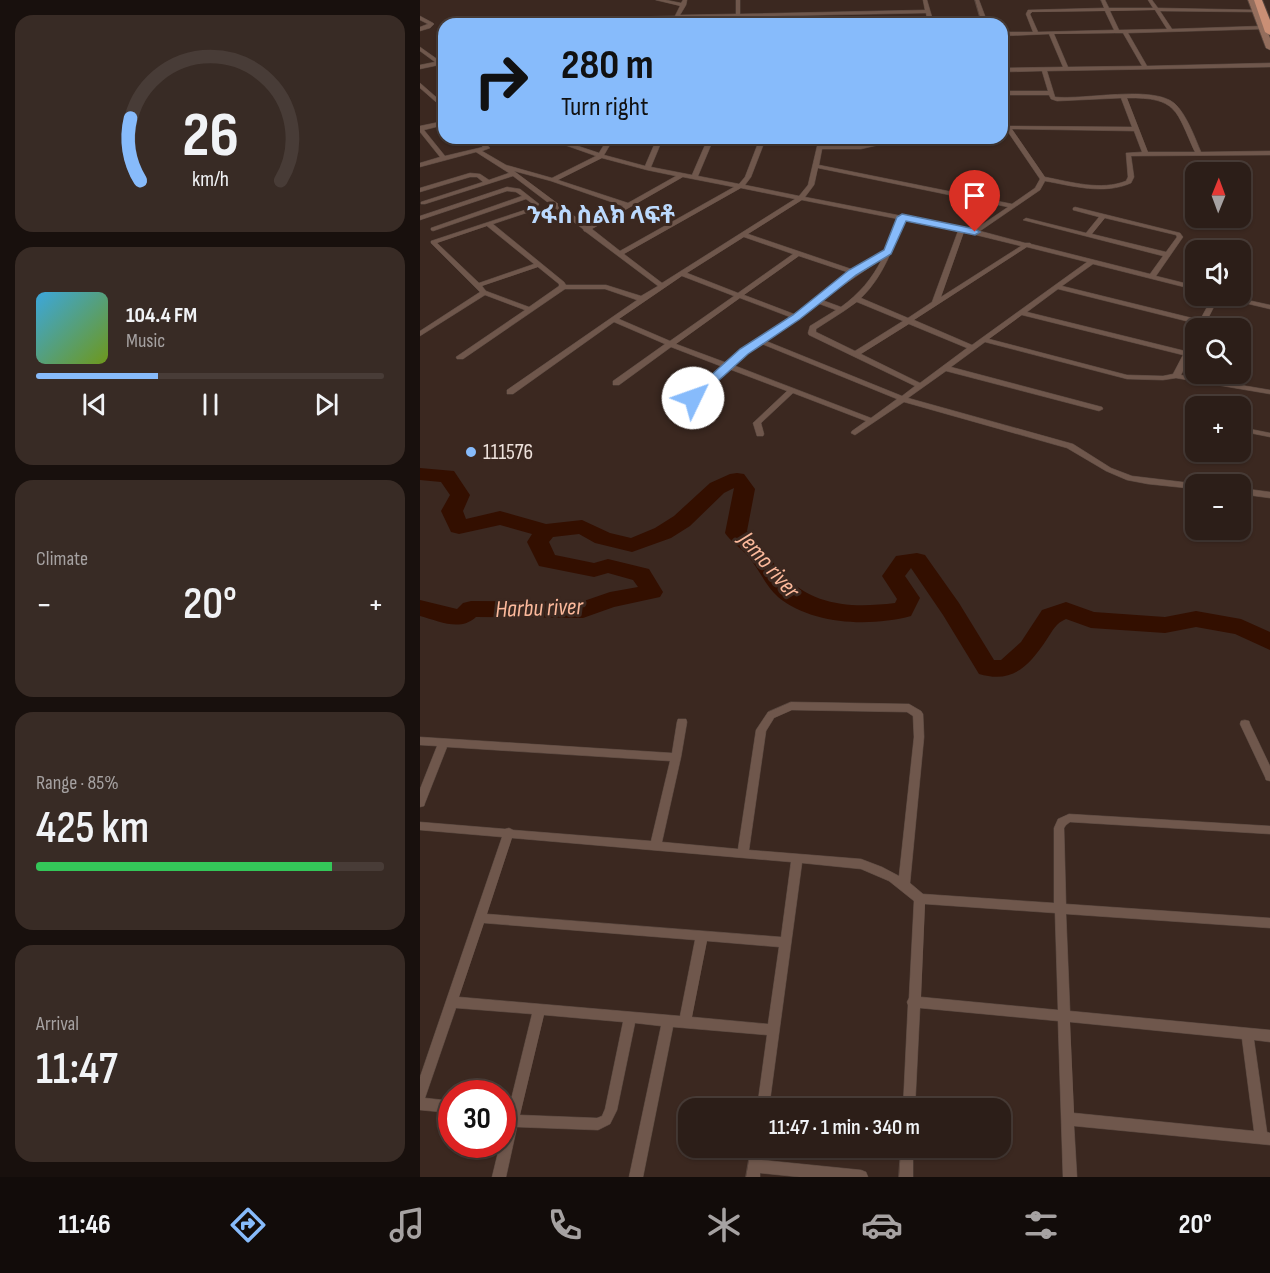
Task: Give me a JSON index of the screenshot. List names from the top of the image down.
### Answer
{
  "districts": ["ንፋስ ስልክ ላፍቶ"],
  "water": ["Jemo river", "Harbu river"],
  "places": ["111576"],
  "north": "top",
  "page": {
    "turn": ["280 m", "Turn right"],
    "map_buttons": ["+", "−"],
    "song": ["104.4 FM", "Music"],
    "tile": [
      "Climate",
      ["Range · 85%", "425 km"],
      ["Arrival", "11:47"]
    ],
    "heat": ["−", "20°", "+"],
    "limit": "30",
    "trip": "11:47 · 1 min · 340 m",
    "tabs": ["11:46", "20°"],
    "gauge": ["26", "km/h"]
  }
}
